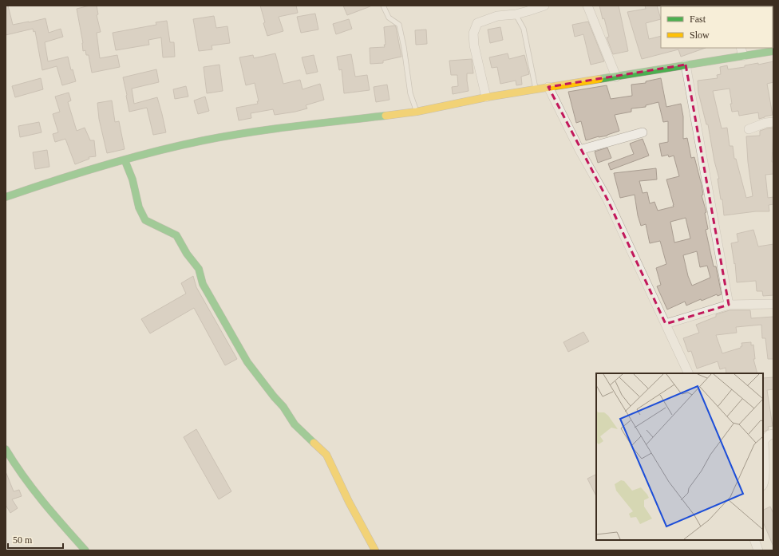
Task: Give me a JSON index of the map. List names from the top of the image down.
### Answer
{
  "legend": ["Fast", "Slow"],
  "scale_bar": "50 m"
}
